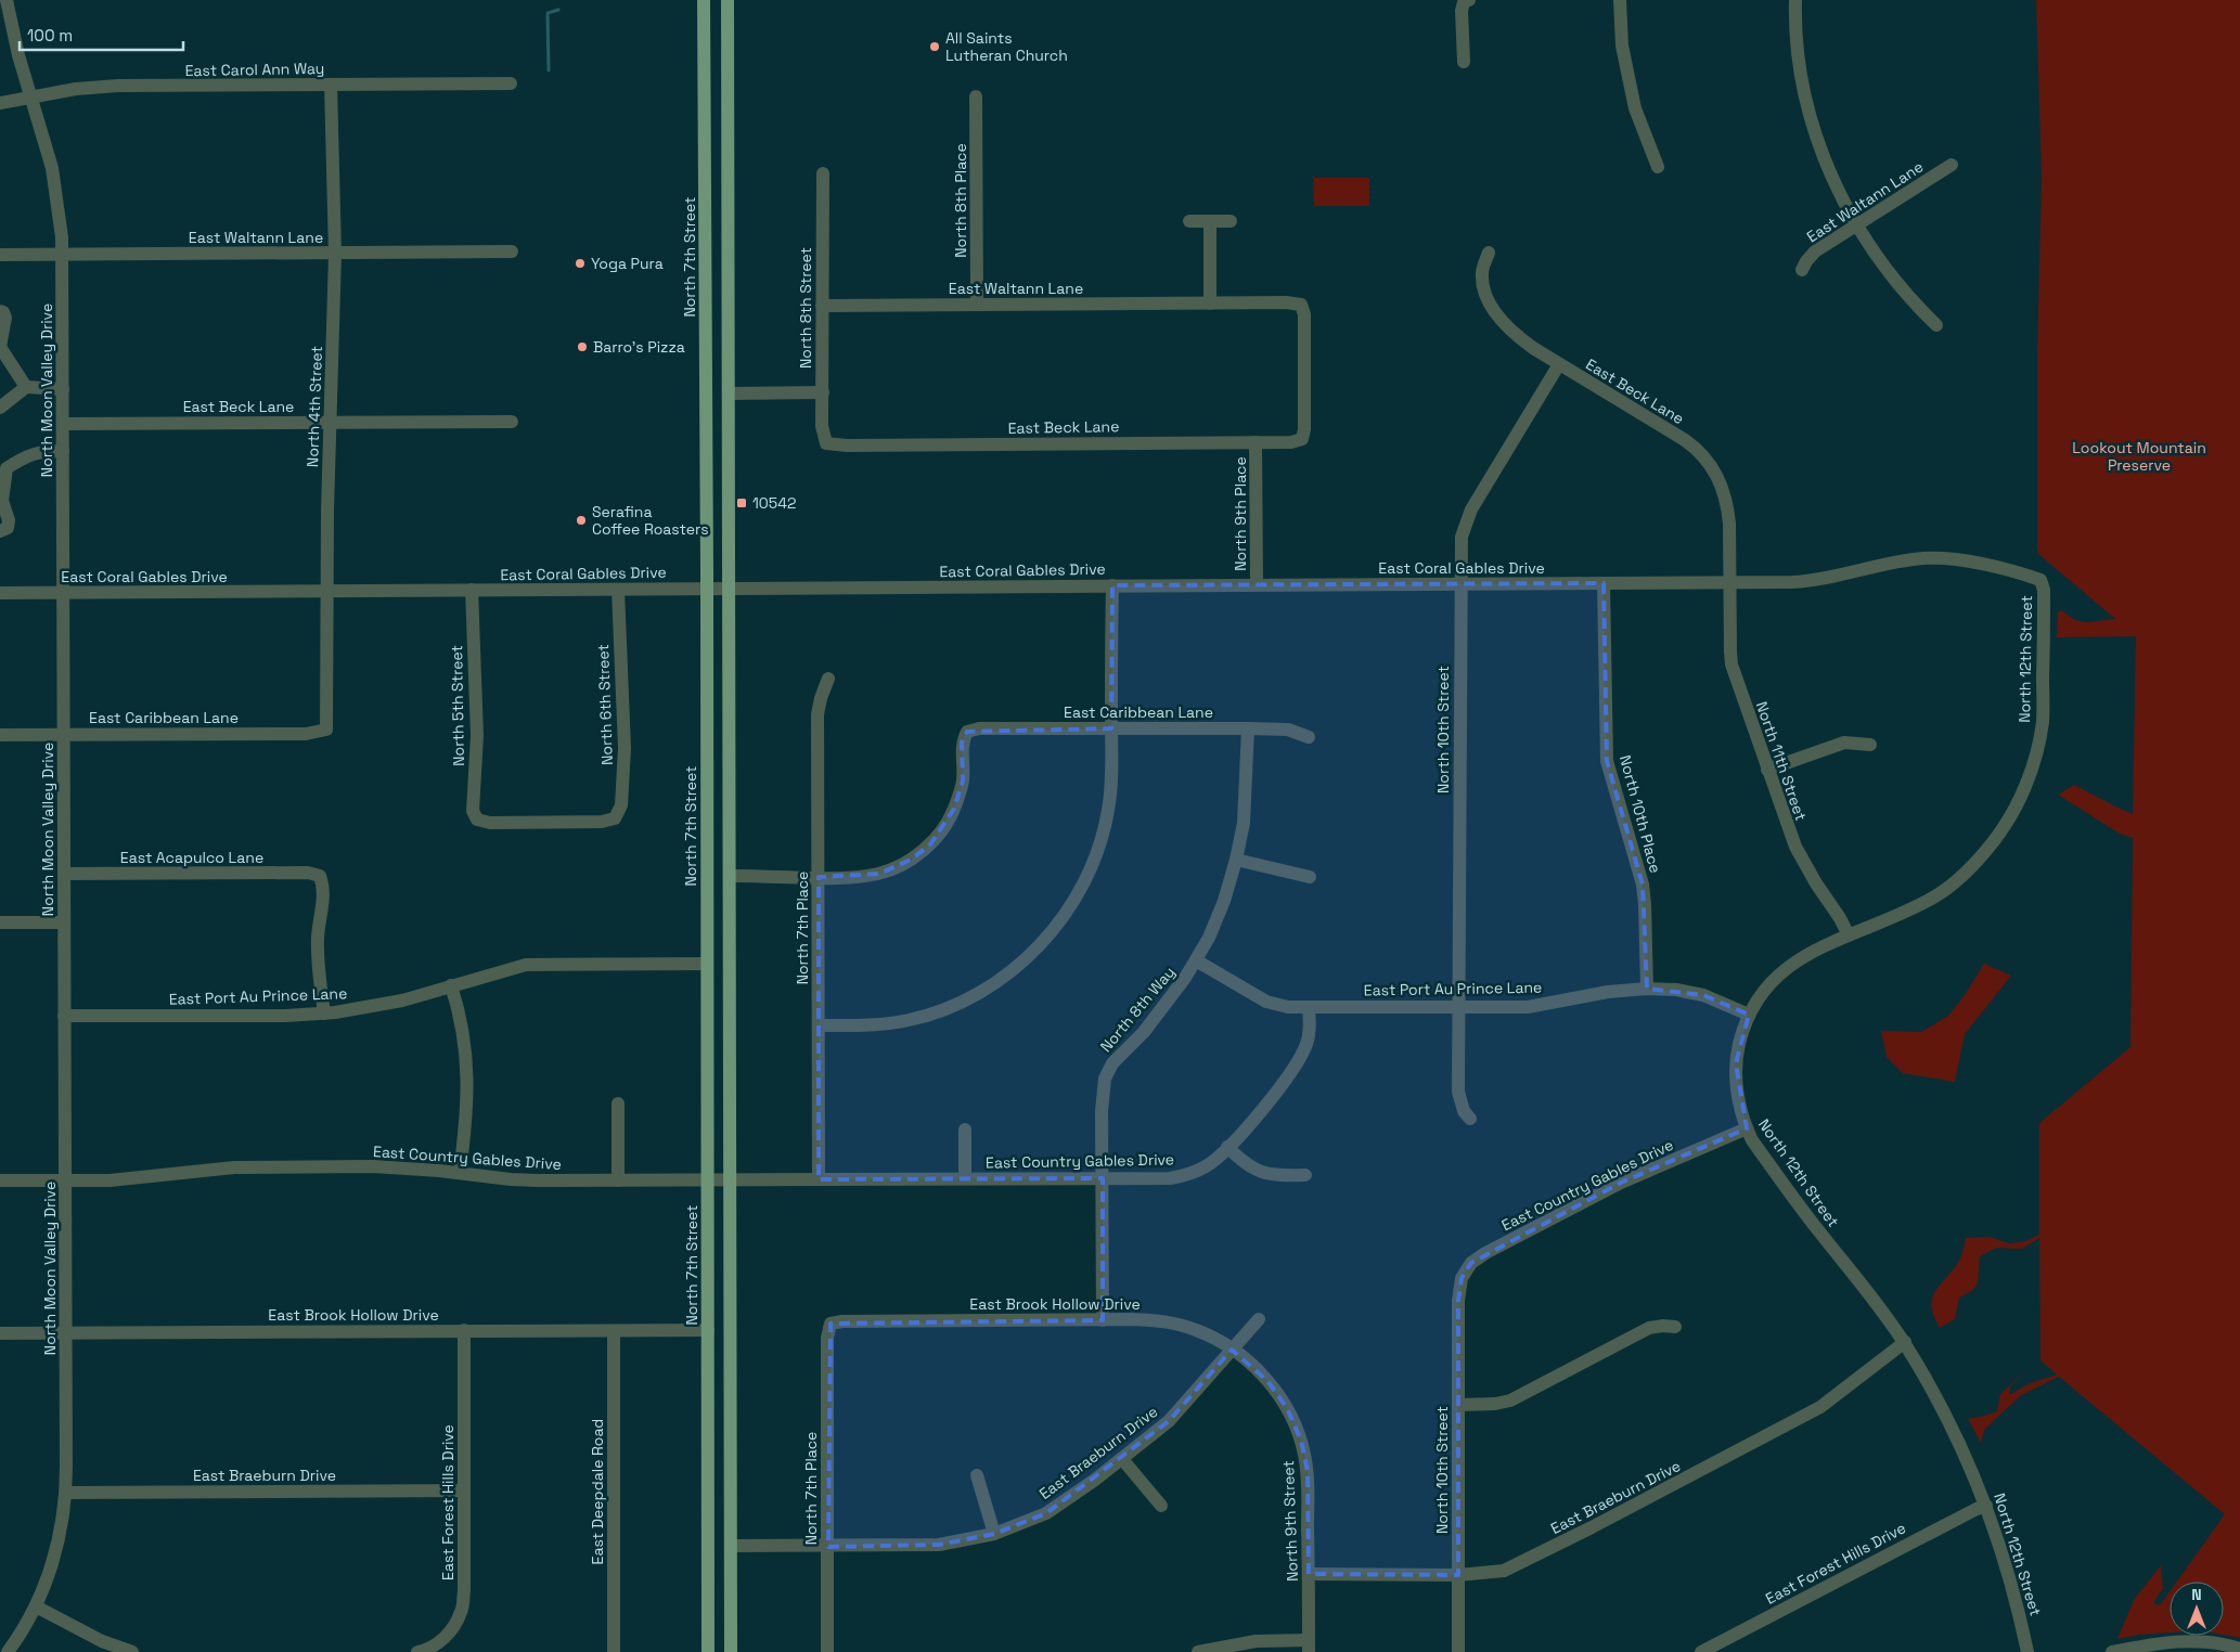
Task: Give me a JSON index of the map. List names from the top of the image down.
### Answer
{
  "streets": {
    "main road": ["North 7th Street"],
    "street": [
      "East Carol Ann Way",
      "North 8th Place",
      "East Waltann Lane",
      "North 8th Street",
      "North Moon Valley Drive",
      "East Beck Lane",
      "North 4th Street",
      "North 9th Place",
      "East Coral Gables Drive",
      "North 12th Street",
      "North 6th Street",
      "North 5th Street",
      "East Caribbean Lane",
      "North 10th Street",
      "North 11th Street",
      "North 10th Place",
      "East Acapulco Lane",
      "North 7th Place",
      "East Port Au Prince Lane",
      "North 8th Way",
      "East Country Gables Drive",
      "East Brook Hollow Drive",
      "East Braeburn Drive",
      "East Deepdale Road",
      "East Forest Hills Drive",
      "North 9th Street"
    ]
  },
  "crossings": [
    ["East Carol Ann Way", "North Moon Valley Drive"],
    ["East Carol Ann Way", "North 4th Street"],
    ["North 8th Place", "East Waltann Lane"],
    ["East Waltann Lane", "North 8th Street"],
    ["East Waltann Lane", "North Moon Valley Drive"],
    ["East Waltann Lane", "East Beck Lane"],
    ["East Waltann Lane", "North 4th Street"],
    ["North 7th Street", "East Coral Gables Drive"],
    ["North 7th Street", "East Port Au Prince Lane"],
    ["North 7th Street", "East Country Gables Drive"],
    ["North 7th Street", "East Brook Hollow Drive"],
    ["North 8th Street", "East Beck Lane"],
    ["North Moon Valley Drive", "East Beck Lane"],
    ["North Moon Valley Drive", "East Coral Gables Drive"],
    ["North Moon Valley Drive", "East Caribbean Lane"],
    ["North Moon Valley Drive", "East Acapulco Lane"],
    ["North Moon Valley Drive", "East Port Au Prince Lane"],
    ["North Moon Valley Drive", "East Country Gables Drive"],
    ["North Moon Valley Drive", "East Brook Hollow Drive"],
    ["North Moon Valley Drive", "East Braeburn Drive"],
    ["East Beck Lane", "North 4th Street"],
    ["East Beck Lane", "North 9th Place"],
    ["East Beck Lane", "East Coral Gables Drive"],
    ["East Beck Lane", "North 10th Street"],
    ["East Beck Lane", "North 11th Street"],
    ["North 4th Street", "East Coral Gables Drive"],
    ["North 4th Street", "East Caribbean Lane"],
    ["North 9th Place", "East Coral Gables Drive"],
    ["East Coral Gables Drive", "North 12th Street"],
    ["East Coral Gables Drive", "North 6th Street"],
    ["East Coral Gables Drive", "North 5th Street"],
    ["East Coral Gables Drive", "North 10th Street"],
    ["East Coral Gables Drive", "North 11th Street"],
    ["East Coral Gables Drive", "North 10th Place"],
    ["North 12th Street", "North 11th Street"],
    ["North 12th Street", "East Port Au Prince Lane"],
    ["North 12th Street", "East Country Gables Drive"],
    ["North 12th Street", "East Braeburn Drive"],
    ["North 12th Street", "East Forest Hills Drive"],
    ["North 6th Street", "North 5th Street"],
    ["East Caribbean Lane", "North 7th Place"],
    ["East Caribbean Lane", "North 8th Way"],
    ["North 10th Street", "East Port Au Prince Lane"],
    ["North 10th Street", "East Country Gables Drive"],
    ["North 10th Street", "East Braeburn Drive"],
    ["North 10th Place", "East Port Au Prince Lane"],
    ["East Acapulco Lane", "East Port Au Prince Lane"],
    ["North 7th Place", "East Country Gables Drive"],
    ["North 7th Place", "East Brook Hollow Drive"],
    ["North 7th Place", "East Braeburn Drive"],
    ["East Port Au Prince Lane", "North 8th Way"],
    ["North 8th Way", "East Country Gables Drive"],
    ["North 8th Way", "East Brook Hollow Drive"],
    ["East Brook Hollow Drive", "East Braeburn Drive"],
    ["East Brook Hollow Drive", "East Deepdale Road"],
    ["East Brook Hollow Drive", "East Forest Hills Drive"],
    ["East Brook Hollow Drive", "North 9th Street"],
    ["East Braeburn Drive", "East Forest Hills Drive"],
    ["East Braeburn Drive", "North 9th Street"]
  ],
  "parks": ["Lookout Mountain Preserve"],
  "places": {
    "other": [
      "All Saints Lutheran Church",
      "Yoga Pura",
      "Barro's Pizza",
      "Serafina Coffee Roasters"
    ],
    "transit": ["10542"]
  },
  "scale_bar": "100 m",
  "north": "top"
}
